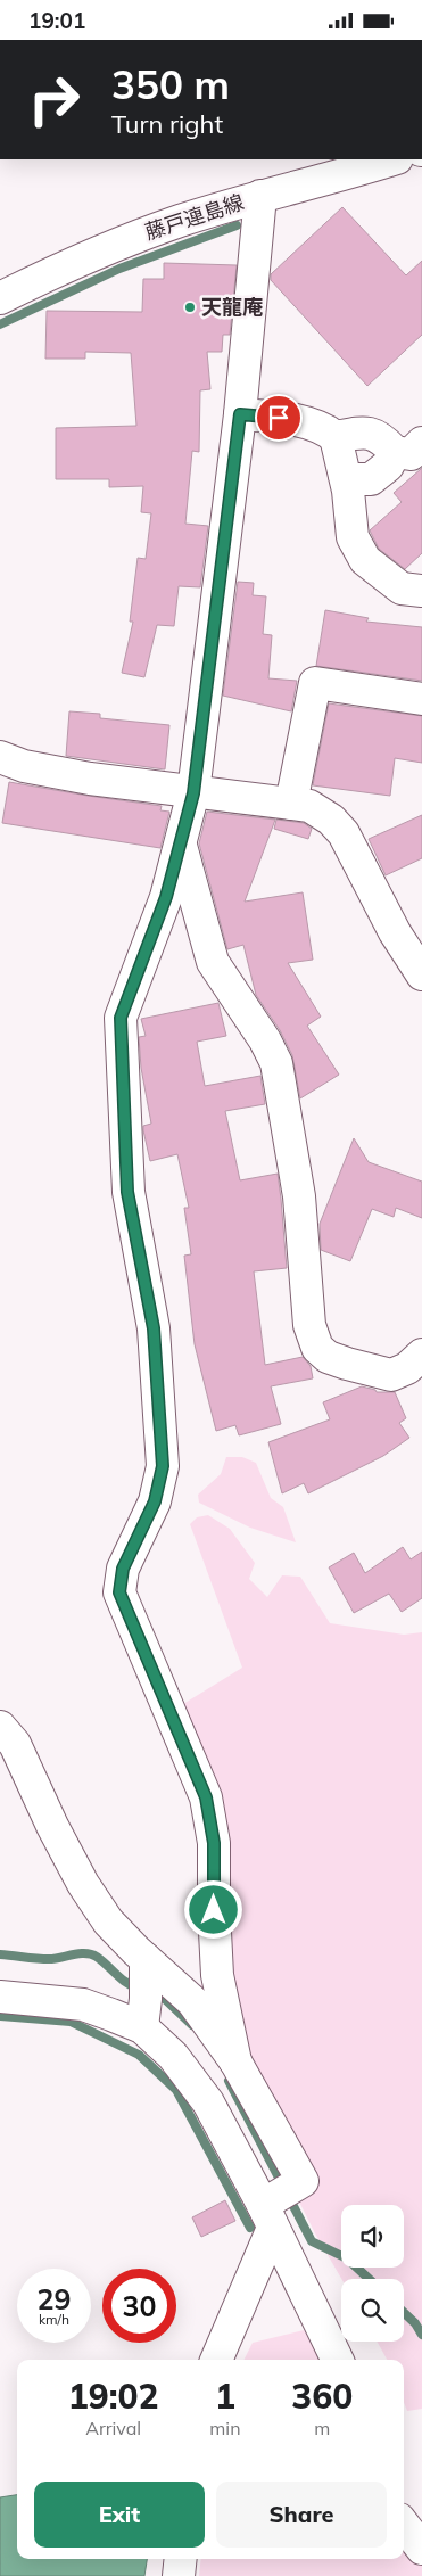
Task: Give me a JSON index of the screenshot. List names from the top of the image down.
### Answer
{
  "streets": {
    "street": ["藤戸連島線"]
  },
  "places": ["天龍庵"],
  "page": {
    "status": "19:01",
    "turn": ["350 m", "Turn right"],
    "speed": "29 km/h",
    "limit": "30",
    "eta": [
      "19:02",
      "Arrival",
      "1",
      "min",
      "360",
      "m"
    ],
    "buttons": ["Exit", "Share"]
  }
}
